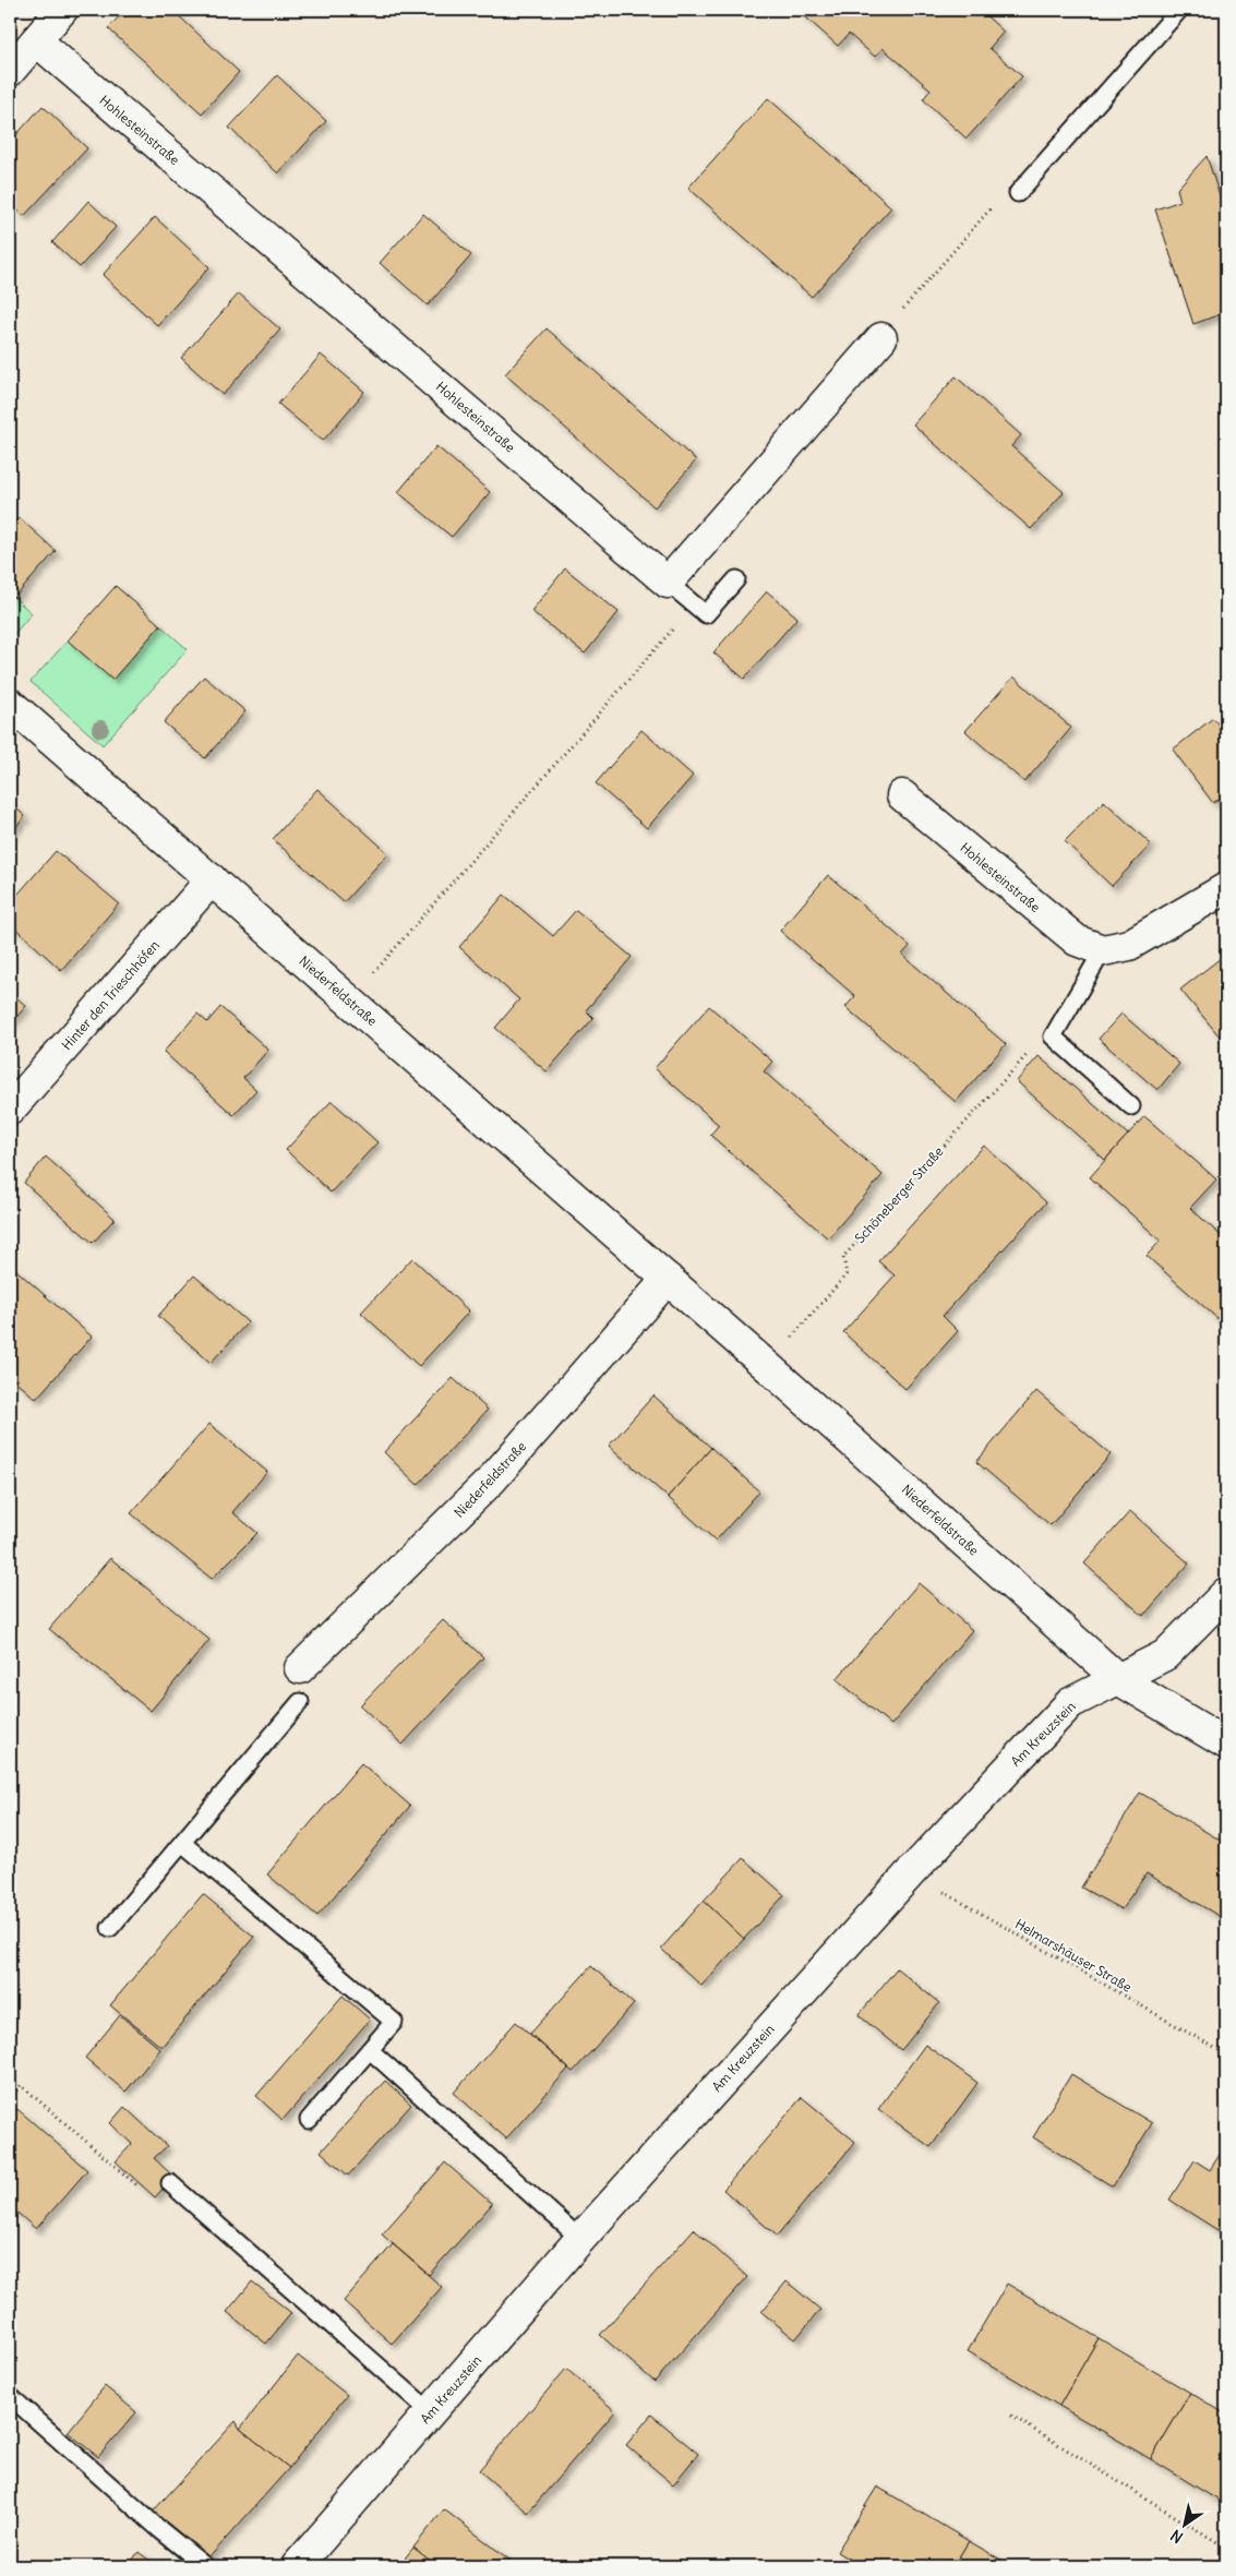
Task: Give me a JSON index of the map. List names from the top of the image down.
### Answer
{
  "streets": {
    "street": [
      "Hohlesteinstraße",
      "Niederfeldstraße",
      "Hinter den Trieschhöfen",
      "Am Kreuzstein"
    ],
    "path": ["Schöneberger Straße", "Helmarshäuser Straße"]
  },
  "crossings": [
    ["Niederfeldstraße", "Hinter den Trieschhöfen"],
    ["Niederfeldstraße", "Schöneberger Straße"],
    ["Niederfeldstraße", "Am Kreuzstein"],
    ["Am Kreuzstein", "Helmarshäuser Straße"]
  ],
  "north": "bottom left"
}
